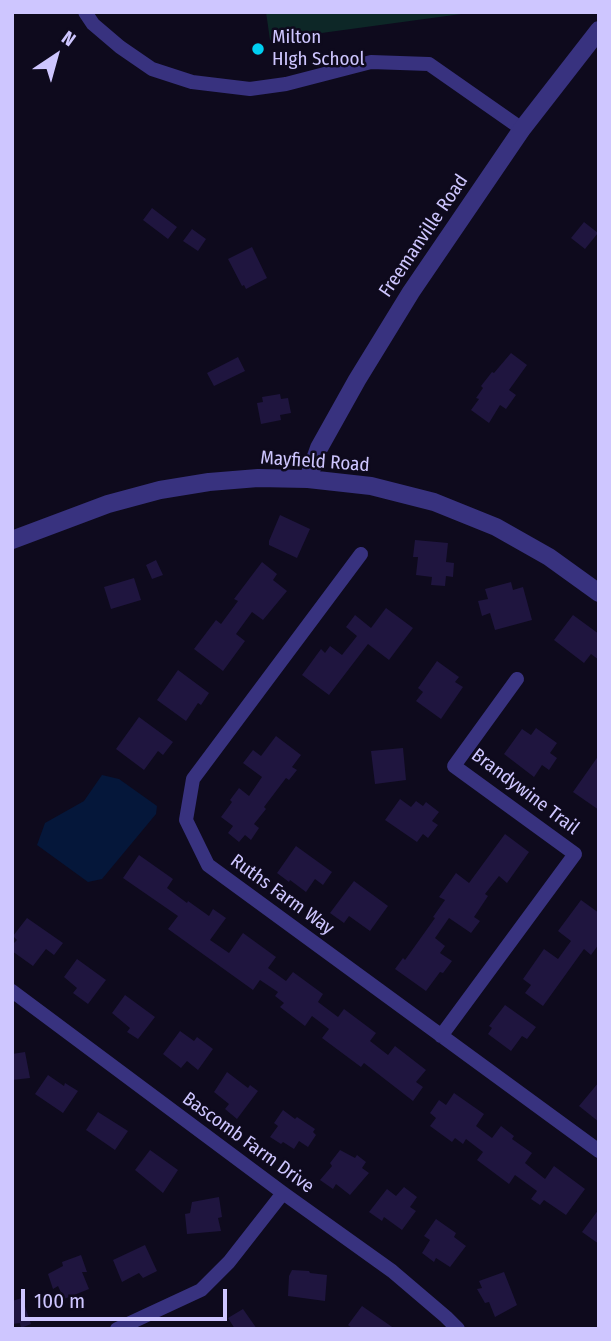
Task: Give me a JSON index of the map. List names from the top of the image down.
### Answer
{
  "streets": {
    "street": [
      "Freemanville Road",
      "Mayfield Road",
      "Brandywine Trail",
      "Ruths Farm Way",
      "Bascomb Farm Drive"
    ]
  },
  "crossings": [
    ["Freemanville Road", "Mayfield Road"],
    ["Brandywine Trail", "Ruths Farm Way"]
  ],
  "places": ["Milton HIgh School"],
  "scale_bar": "100 m",
  "north": "top right"
}
